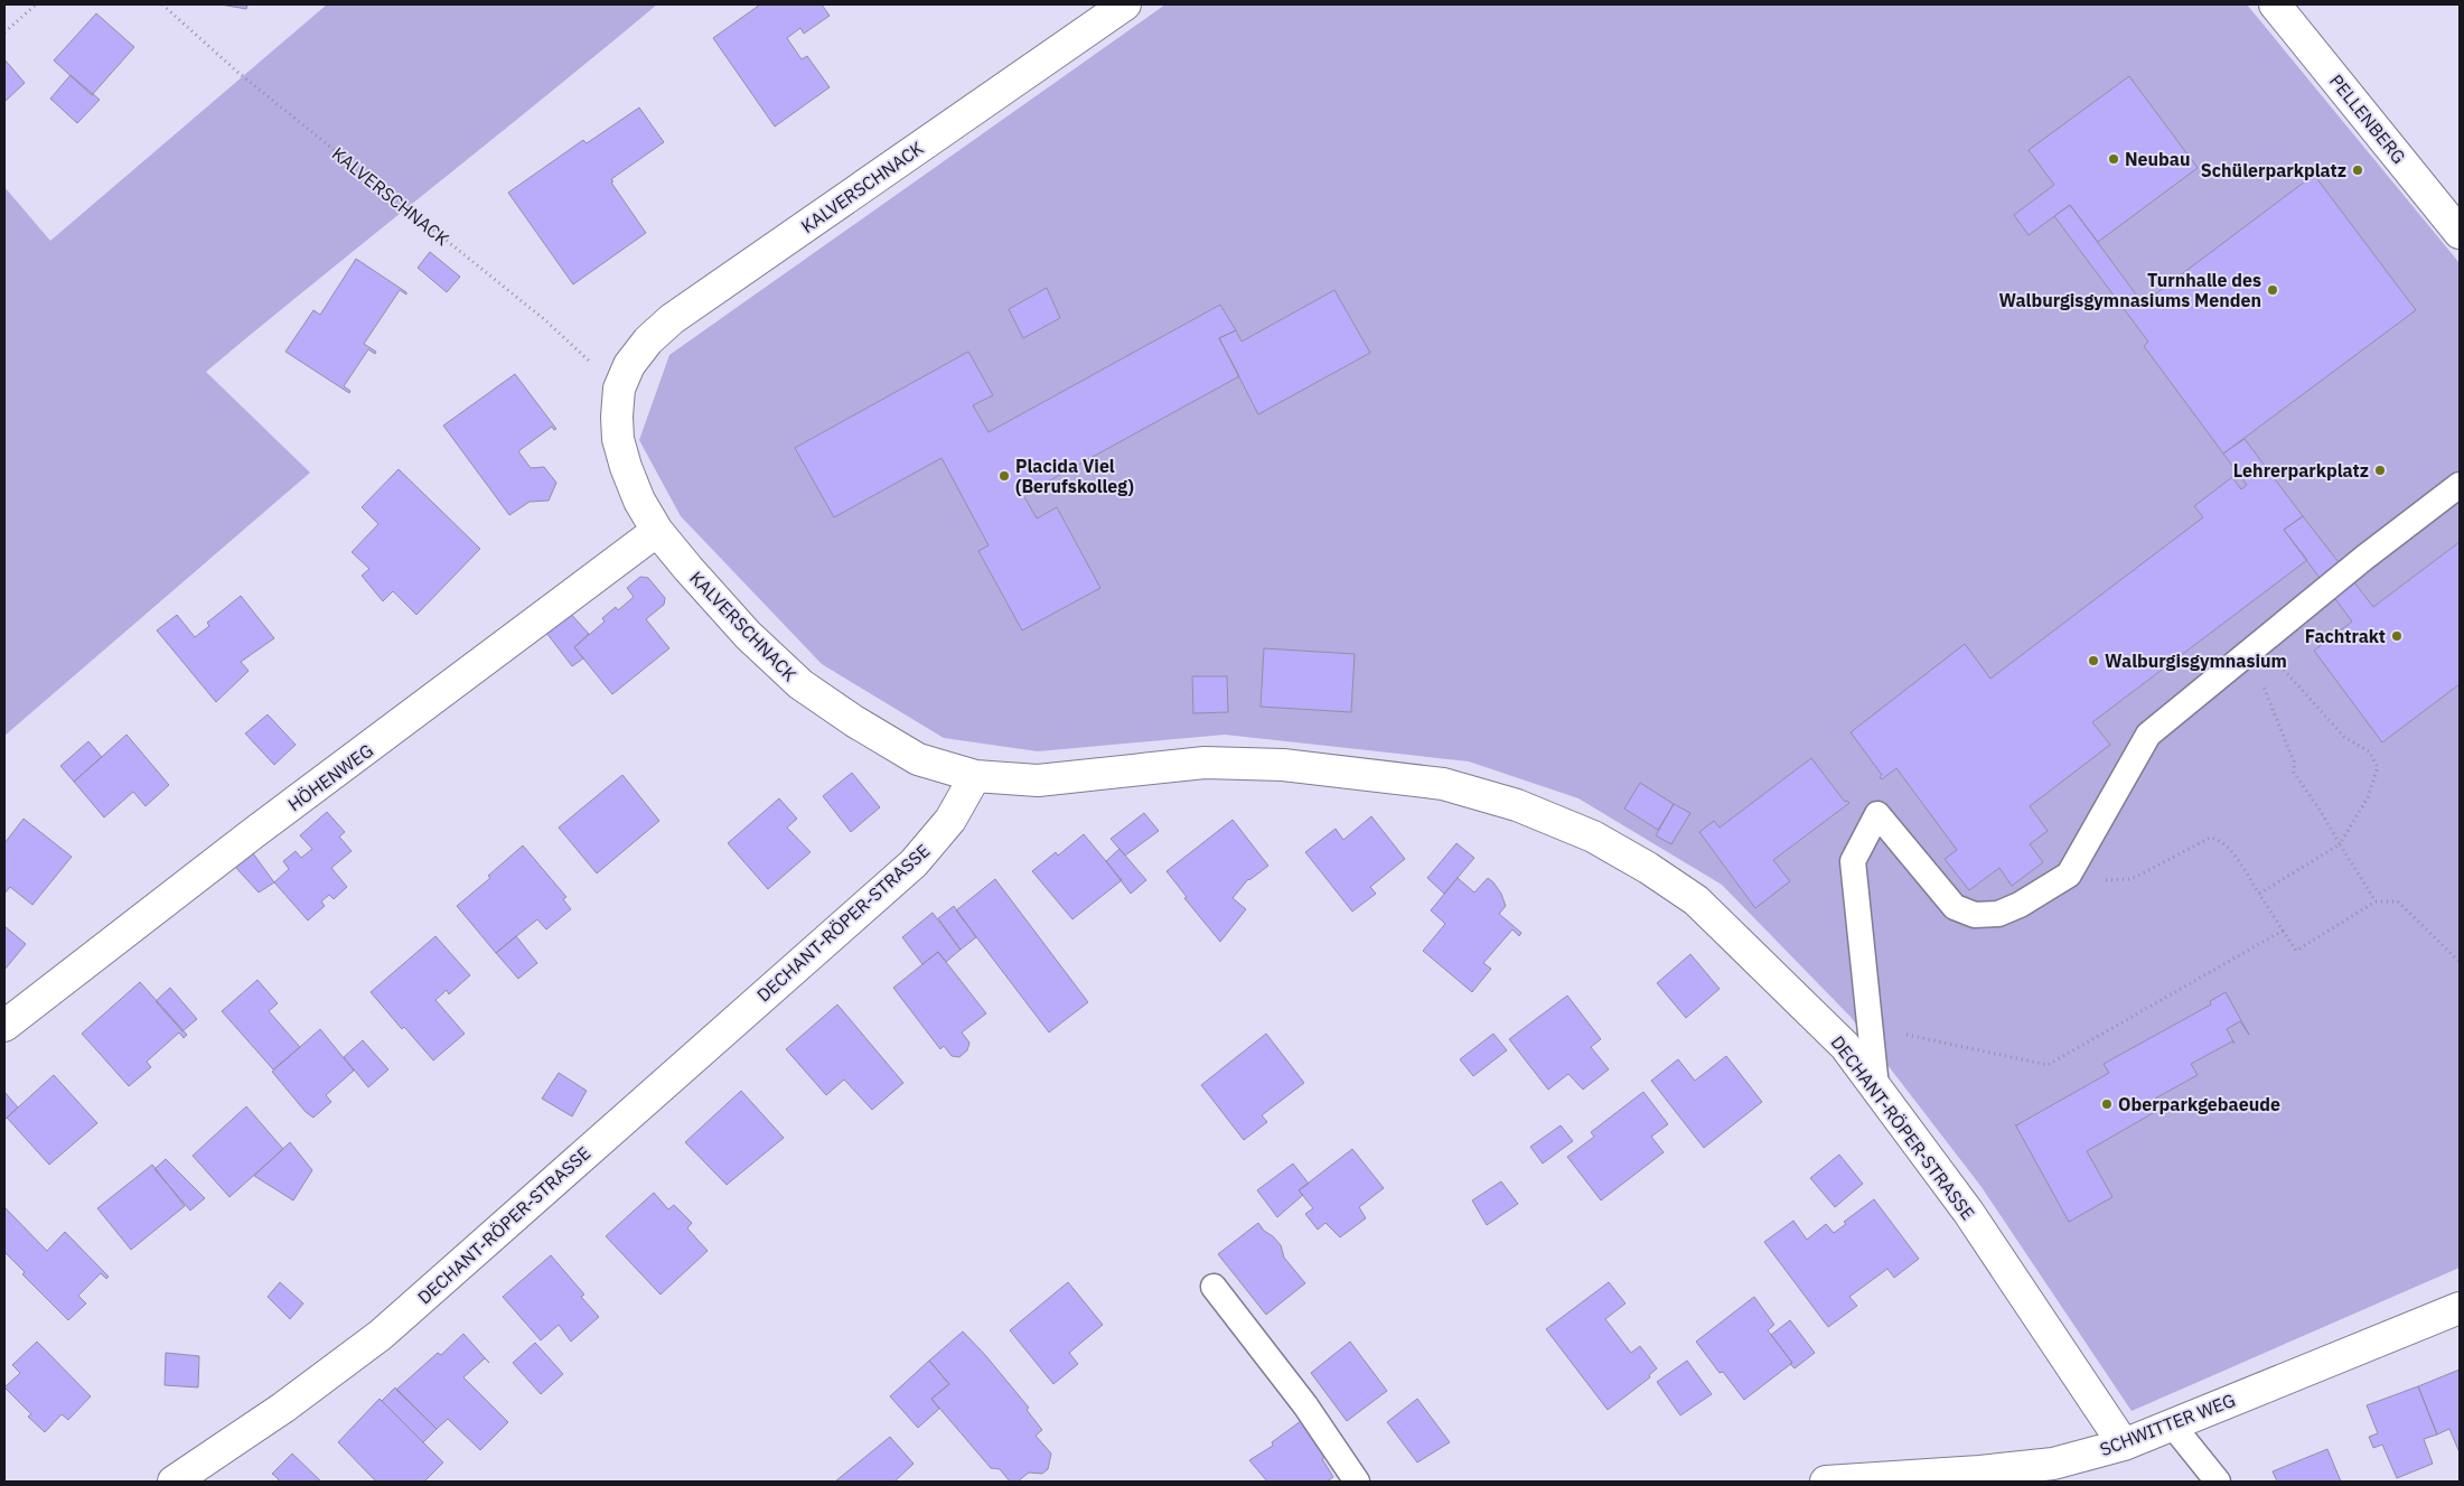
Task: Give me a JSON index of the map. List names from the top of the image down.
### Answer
{
  "streets": {
    "street": [
      "PELLENBERG",
      "KALVERSCHNACK",
      "HÖHENWEG",
      "DECHANT-RÖPER-STRASSE",
      "SCHWITTER WEG"
    ]
  },
  "crossings": [
    ["KALVERSCHNACK", "HÖHENWEG"],
    ["KALVERSCHNACK", "DECHANT-RÖPER-STRASSE"],
    ["DECHANT-RÖPER-STRASSE", "SCHWITTER WEG"]
  ],
  "places": [
    "Neubau",
    "Schülerparkplatz",
    "Turnhalle des Walburgisgymnasiums Menden",
    "Lehrerparkplatz",
    "Placida Viel (Berufskolleg)",
    "Fachtrakt",
    "Walburgisgymnasium",
    "Oberparkgebaeude"
  ]
}
